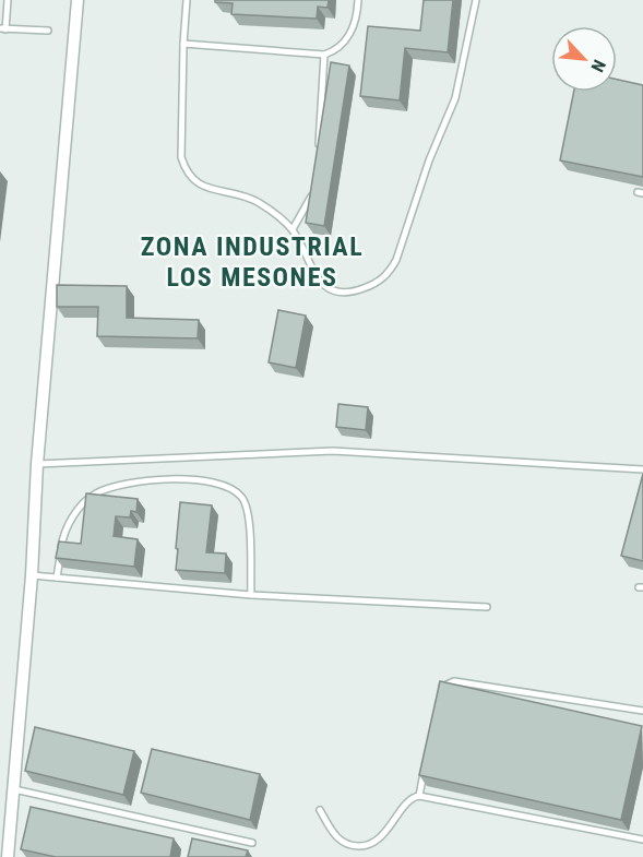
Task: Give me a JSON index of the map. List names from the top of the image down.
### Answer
{
  "districts": ["ZONA INDUSTRIAL LOS MESONES"],
  "north": "bottom right"
}
